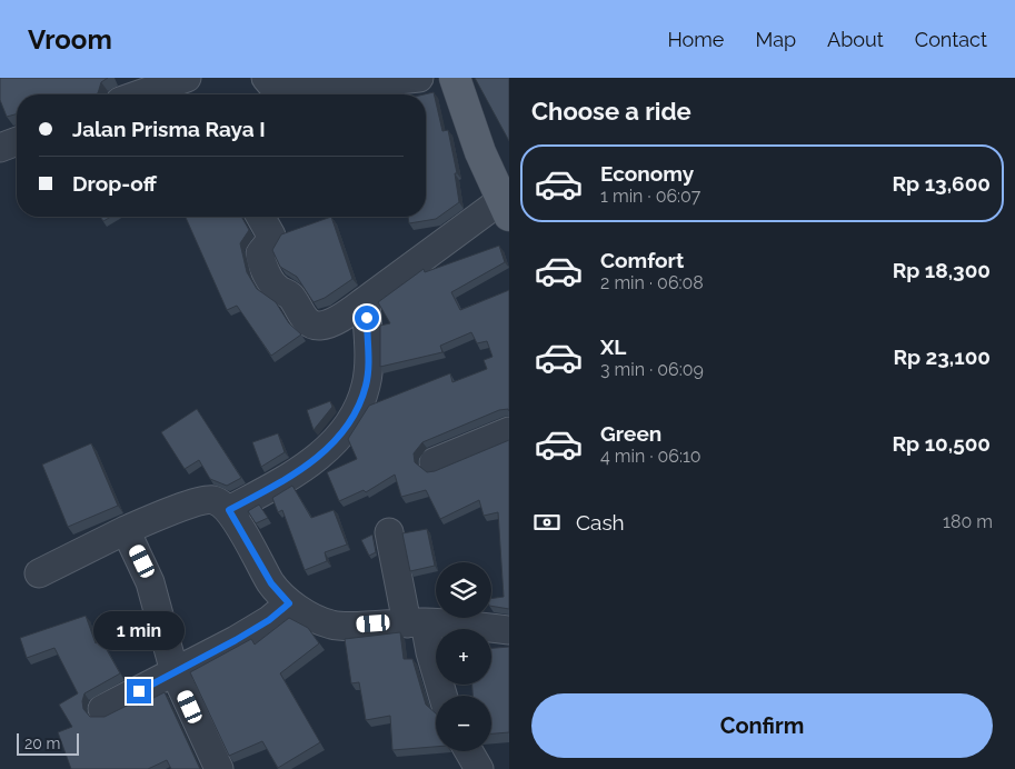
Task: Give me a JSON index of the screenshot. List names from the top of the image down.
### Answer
{
  "scale_bar": "20 m",
  "page": {
    "header": "Vroom",
    "nav": [
      "Home",
      "Map",
      "About",
      "Contact"
    ],
    "heading": "Choose a ride",
    "banner": ["Jalan Prisma Raya I", "Drop-off"],
    "list": [
      {
        "name": "Economy",
        "note": "1 min · 06:07",
        "value": "Rp 13,600"
      },
      {
        "name": "Comfort",
        "note": "2 min · 06:08",
        "value": "Rp 18,300"
      },
      {
        "name": "XL",
        "note": "3 min · 06:09",
        "value": "Rp 23,100"
      },
      {
        "name": "Green",
        "note": "4 min · 06:10",
        "value": "Rp 10,500"
      }
    ],
    "pay": ["Cash", "180 m"],
    "map_buttons": ["+", "−"],
    "bubble": "1 min",
    "buttons": "Confirm",
    "scale": "20 m"
  }
}
